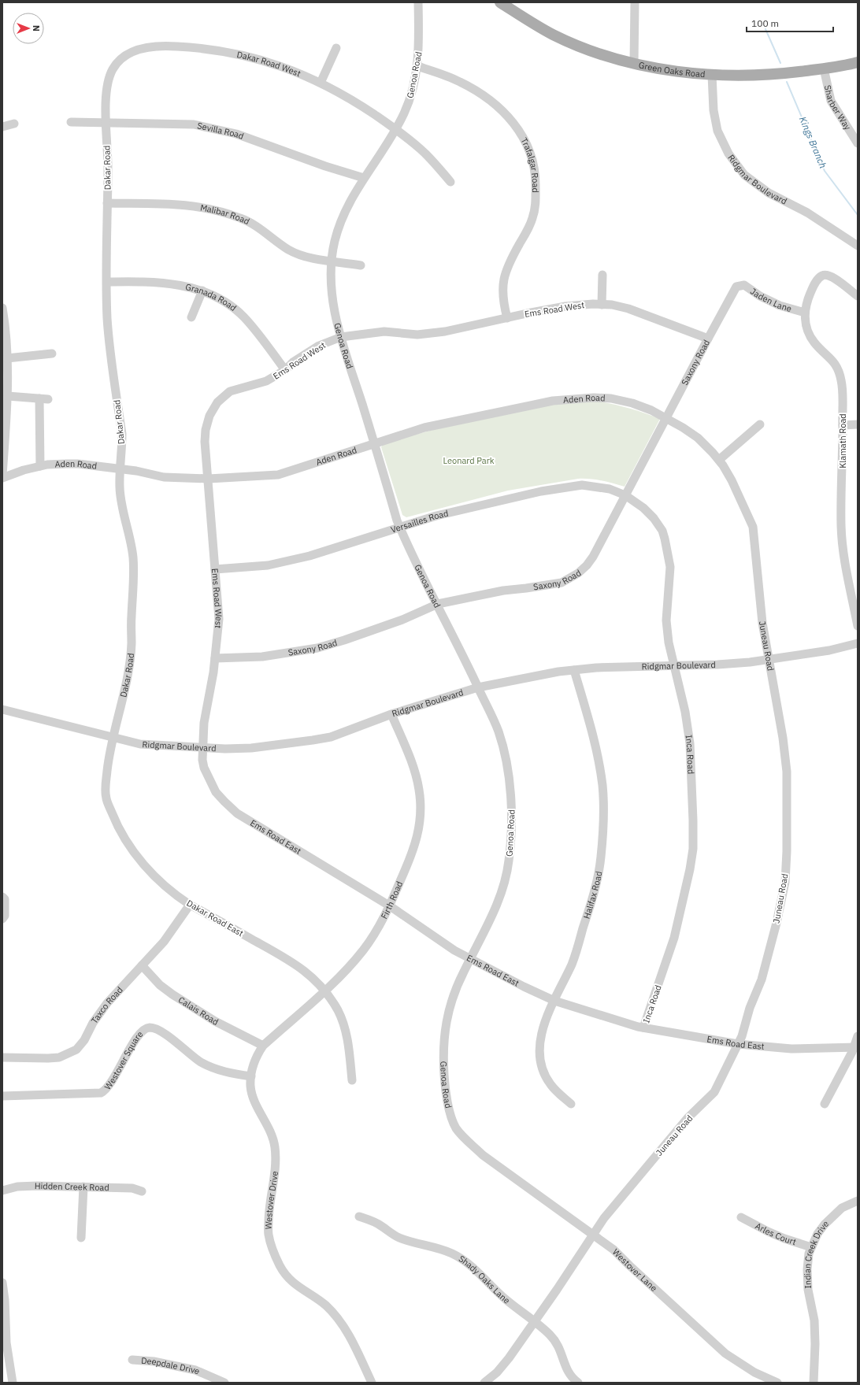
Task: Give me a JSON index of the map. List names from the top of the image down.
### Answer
{
  "streets": {
    "main road": ["Green Oaks Road"],
    "street": [
      "Dakar Road West",
      "Genoa Road",
      "Sharber Way",
      "Sevilla Road",
      "Trafalgar Road",
      "Dakar Road",
      "Ridgmar Boulevard",
      "Malibar Road",
      "Jaden Lane",
      "Granada Road",
      "Ems Road West",
      "Saxony Road",
      "Aden Road",
      "Klamath Road",
      "Versailles Road",
      "Juneau Road",
      "Inca Road",
      "Ems Road East",
      "Halifax Road",
      "Firth Road",
      "Dakar Road East",
      "Taxco Road",
      "Calais Road",
      "Westover Square",
      "Hidden Creek Road",
      "Westover Drive",
      "Arles Court",
      "Indian Creek Drive",
      "Westover Lane",
      "Shady Oaks Lane",
      "Deepdale Drive"
    ]
  },
  "crossings": [
    ["Dakar Road West", "Genoa Road"],
    ["Dakar Road West", "Sevilla Road"],
    ["Dakar Road West", "Dakar Road"],
    ["Green Oaks Road", "Sharber Way"],
    ["Green Oaks Road", "Ridgmar Boulevard"],
    ["Genoa Road", "Sevilla Road"],
    ["Genoa Road", "Trafalgar Road"],
    ["Genoa Road", "Ridgmar Boulevard"],
    ["Genoa Road", "Malibar Road"],
    ["Genoa Road", "Ems Road West"],
    ["Genoa Road", "Saxony Road"],
    ["Genoa Road", "Aden Road"],
    ["Genoa Road", "Versailles Road"],
    ["Genoa Road", "Ems Road East"],
    ["Genoa Road", "Westover Lane"],
    ["Sevilla Road", "Dakar Road"],
    ["Trafalgar Road", "Ems Road West"],
    ["Dakar Road", "Ridgmar Boulevard"],
    ["Dakar Road", "Malibar Road"],
    ["Dakar Road", "Granada Road"],
    ["Dakar Road", "Aden Road"],
    ["Dakar Road", "Dakar Road East"],
    ["Ridgmar Boulevard", "Ems Road West"],
    ["Ridgmar Boulevard", "Juneau Road"],
    ["Ridgmar Boulevard", "Inca Road"],
    ["Ridgmar Boulevard", "Ems Road East"],
    ["Ridgmar Boulevard", "Halifax Road"],
    ["Ridgmar Boulevard", "Firth Road"],
    ["Ridgmar Boulevard", "Dakar Road East"],
    ["Jaden Lane", "Saxony Road"],
    ["Jaden Lane", "Klamath Road"],
    ["Granada Road", "Ems Road West"],
    ["Ems Road West", "Saxony Road"],
    ["Ems Road West", "Aden Road"],
    ["Ems Road West", "Versailles Road"],
    ["Ems Road West", "Ems Road East"],
    ["Saxony Road", "Aden Road"],
    ["Saxony Road", "Versailles Road"],
    ["Saxony Road", "Juneau Road"],
    ["Saxony Road", "Inca Road"],
    ["Aden Road", "Juneau Road"],
    ["Versailles Road", "Inca Road"],
    ["Juneau Road", "Ems Road East"],
    ["Juneau Road", "Westover Lane"],
    ["Juneau Road", "Shady Oaks Lane"],
    ["Inca Road", "Ems Road East"],
    ["Ems Road East", "Halifax Road"],
    ["Ems Road East", "Firth Road"],
    ["Firth Road", "Dakar Road East"],
    ["Firth Road", "Calais Road"],
    ["Firth Road", "Westover Drive"],
    ["Dakar Road East", "Taxco Road"],
    ["Taxco Road", "Calais Road"],
    ["Calais Road", "Westover Drive"],
    ["Westover Square", "Westover Drive"],
    ["Arles Court", "Indian Creek Drive"]
  ],
  "water": ["Kings Branch"],
  "parks": ["Leonard Park"],
  "scale_bar": "100 m",
  "north": "right"
}
